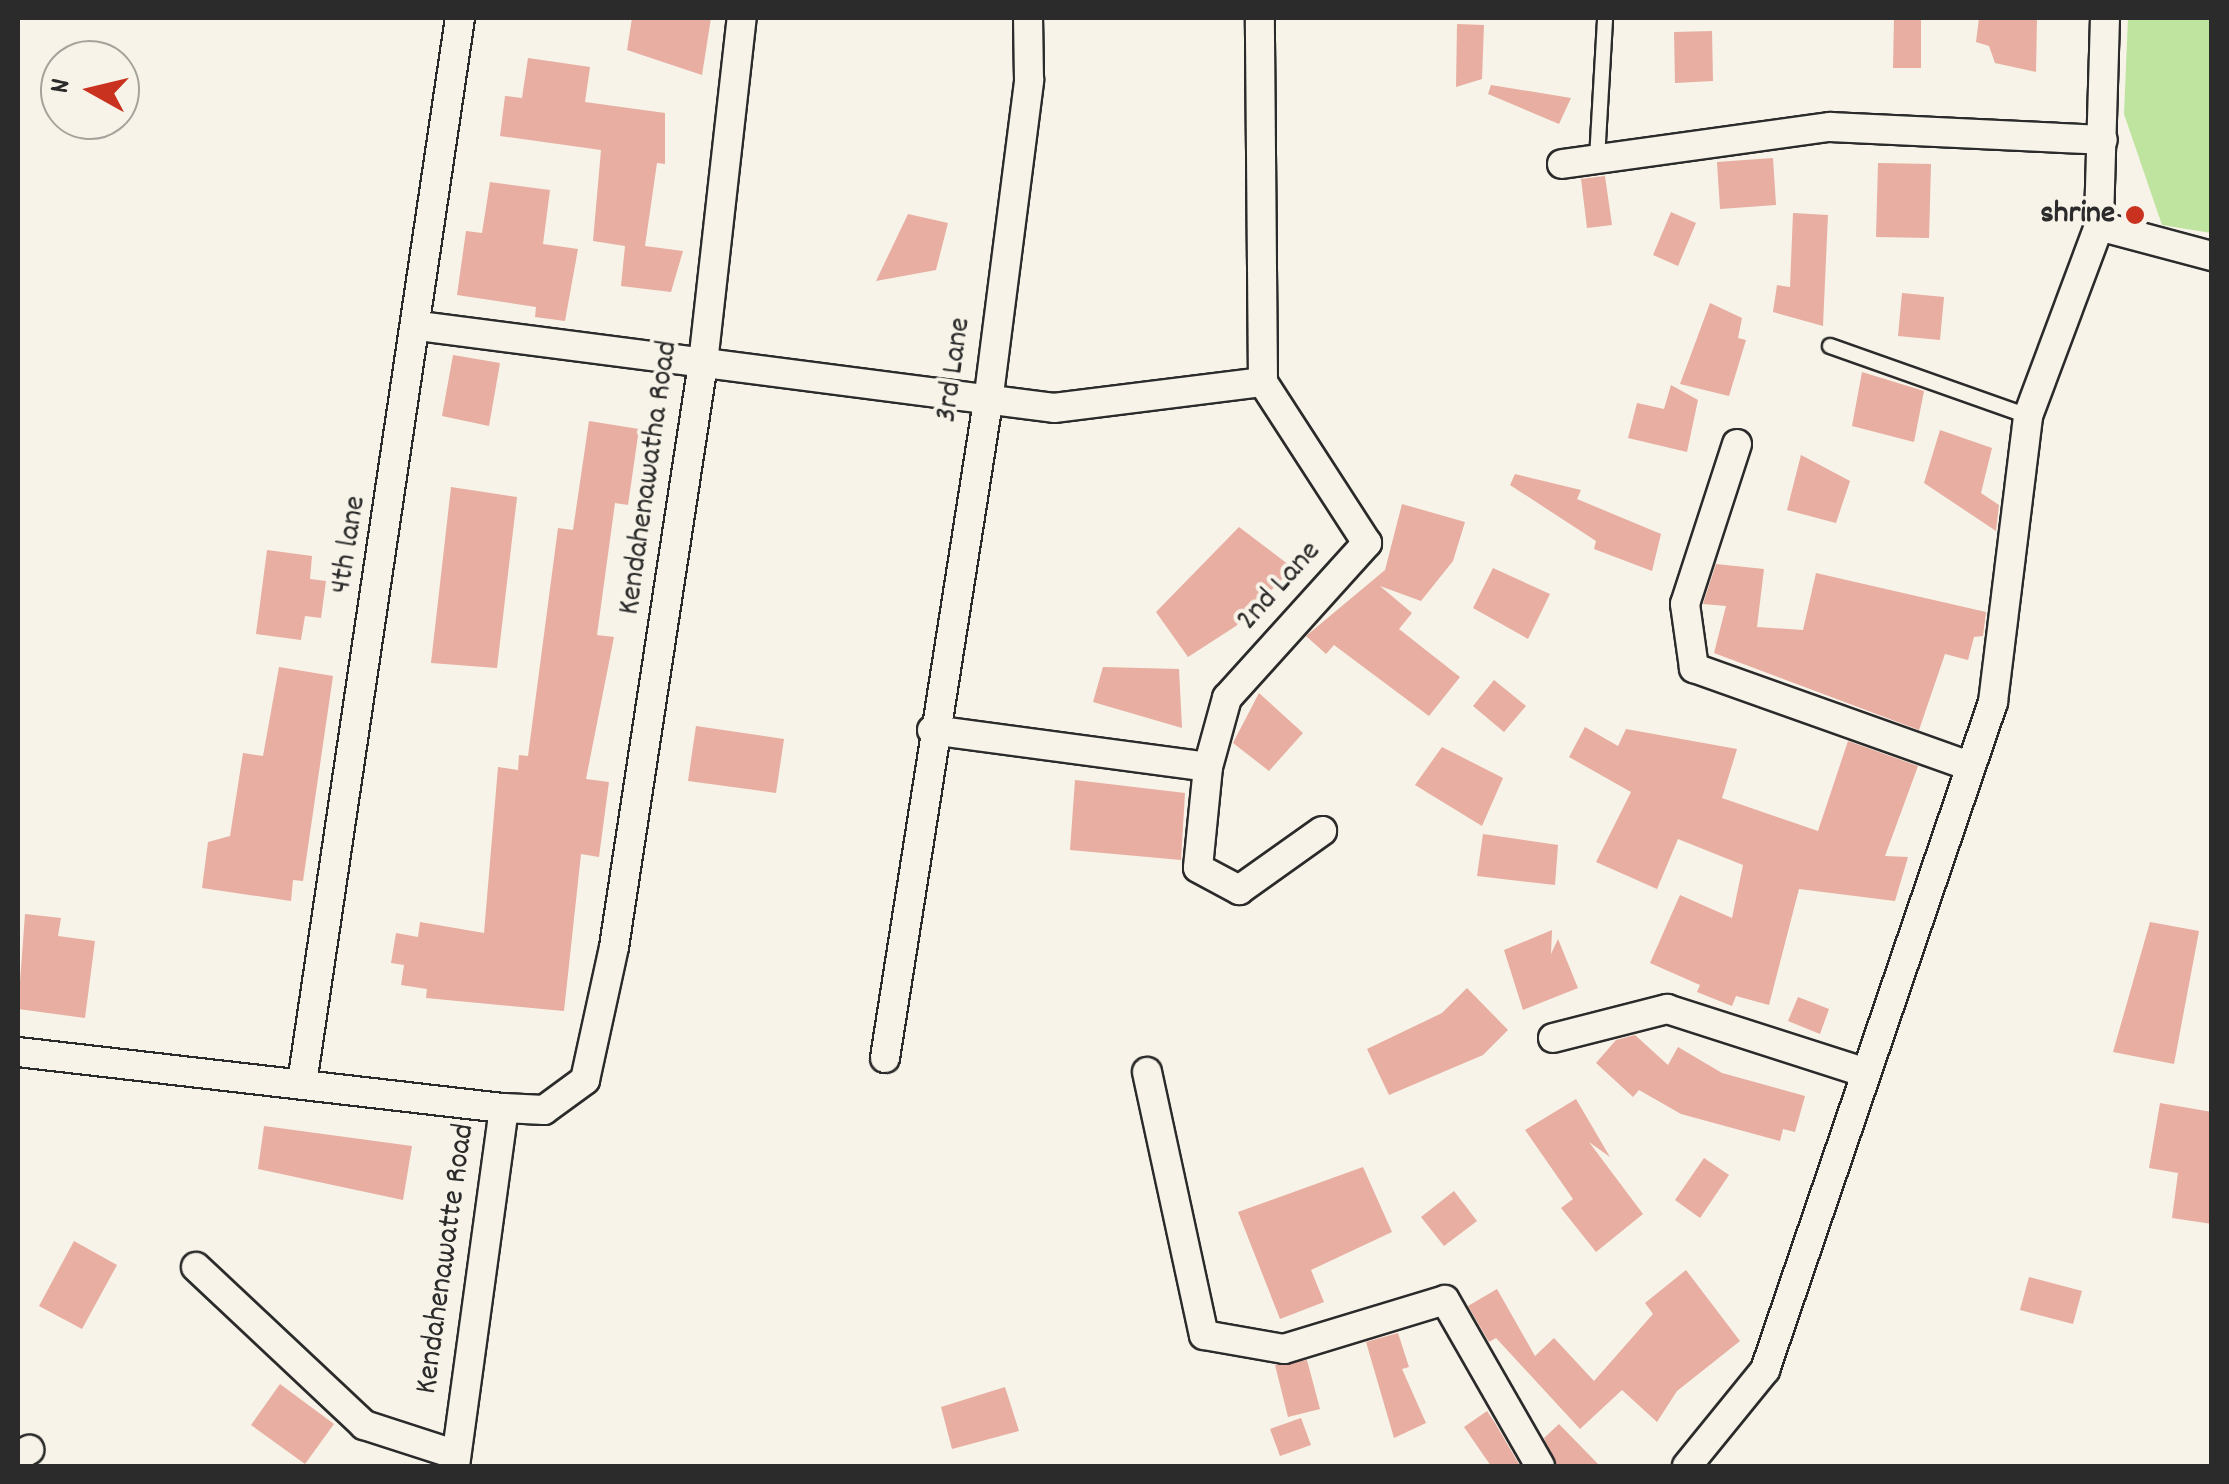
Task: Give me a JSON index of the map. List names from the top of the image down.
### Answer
{
  "streets": {
    "street": [
      "3rd Lane",
      "Kendahenawatha Road",
      "4th lane",
      "2nd Lane",
      "Kendahenawatte Road"
    ]
  },
  "crossings": [
    ["Kendahenawatha Road", "Kendahenawatte Road"]
  ],
  "places": ["shrine"],
  "north": "left"
}
